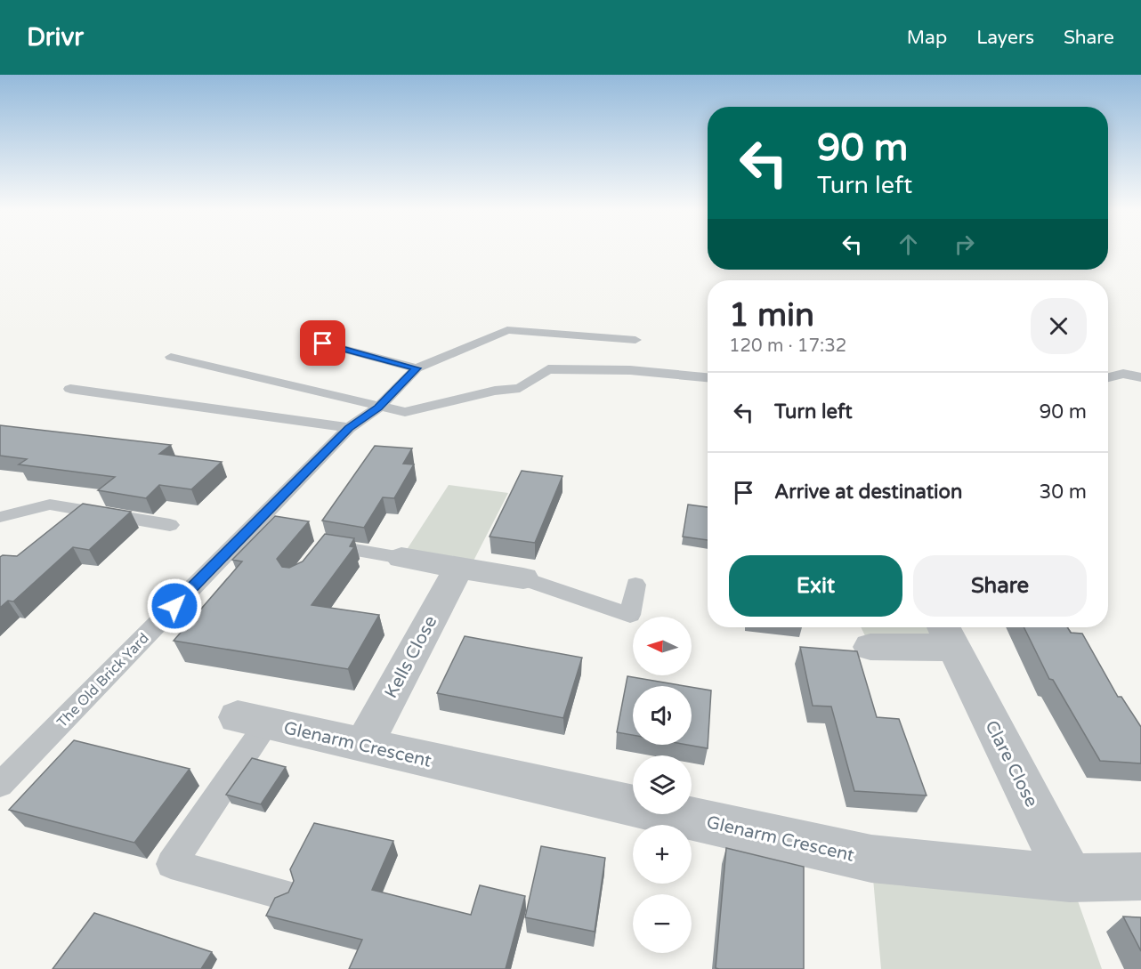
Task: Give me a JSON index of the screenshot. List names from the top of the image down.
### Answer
{
  "streets": {
    "street": ["Kells Close", "Glenarm Crescent", "Clare Close"],
    "lane": ["The Old Brick Yard"]
  },
  "crossings": [
    ["Kells Close", "Glenarm Crescent"],
    ["Glenarm Crescent", "Clare Close"]
  ],
  "north": "left",
  "page": {
    "header": "Drivr",
    "nav": ["Map", "Layers", "Share"],
    "turn": ["90 m", "Turn left"],
    "heading": ["1 min", "120 m · 17:32"],
    "list": [
      {
        "name": "Turn left",
        "value": "90 m"
      },
      {
        "name": "Arrive at destination",
        "value": "30 m"
      }
    ],
    "buttons": ["Exit", "Share"],
    "map_buttons": ["+", "−"]
  }
}
